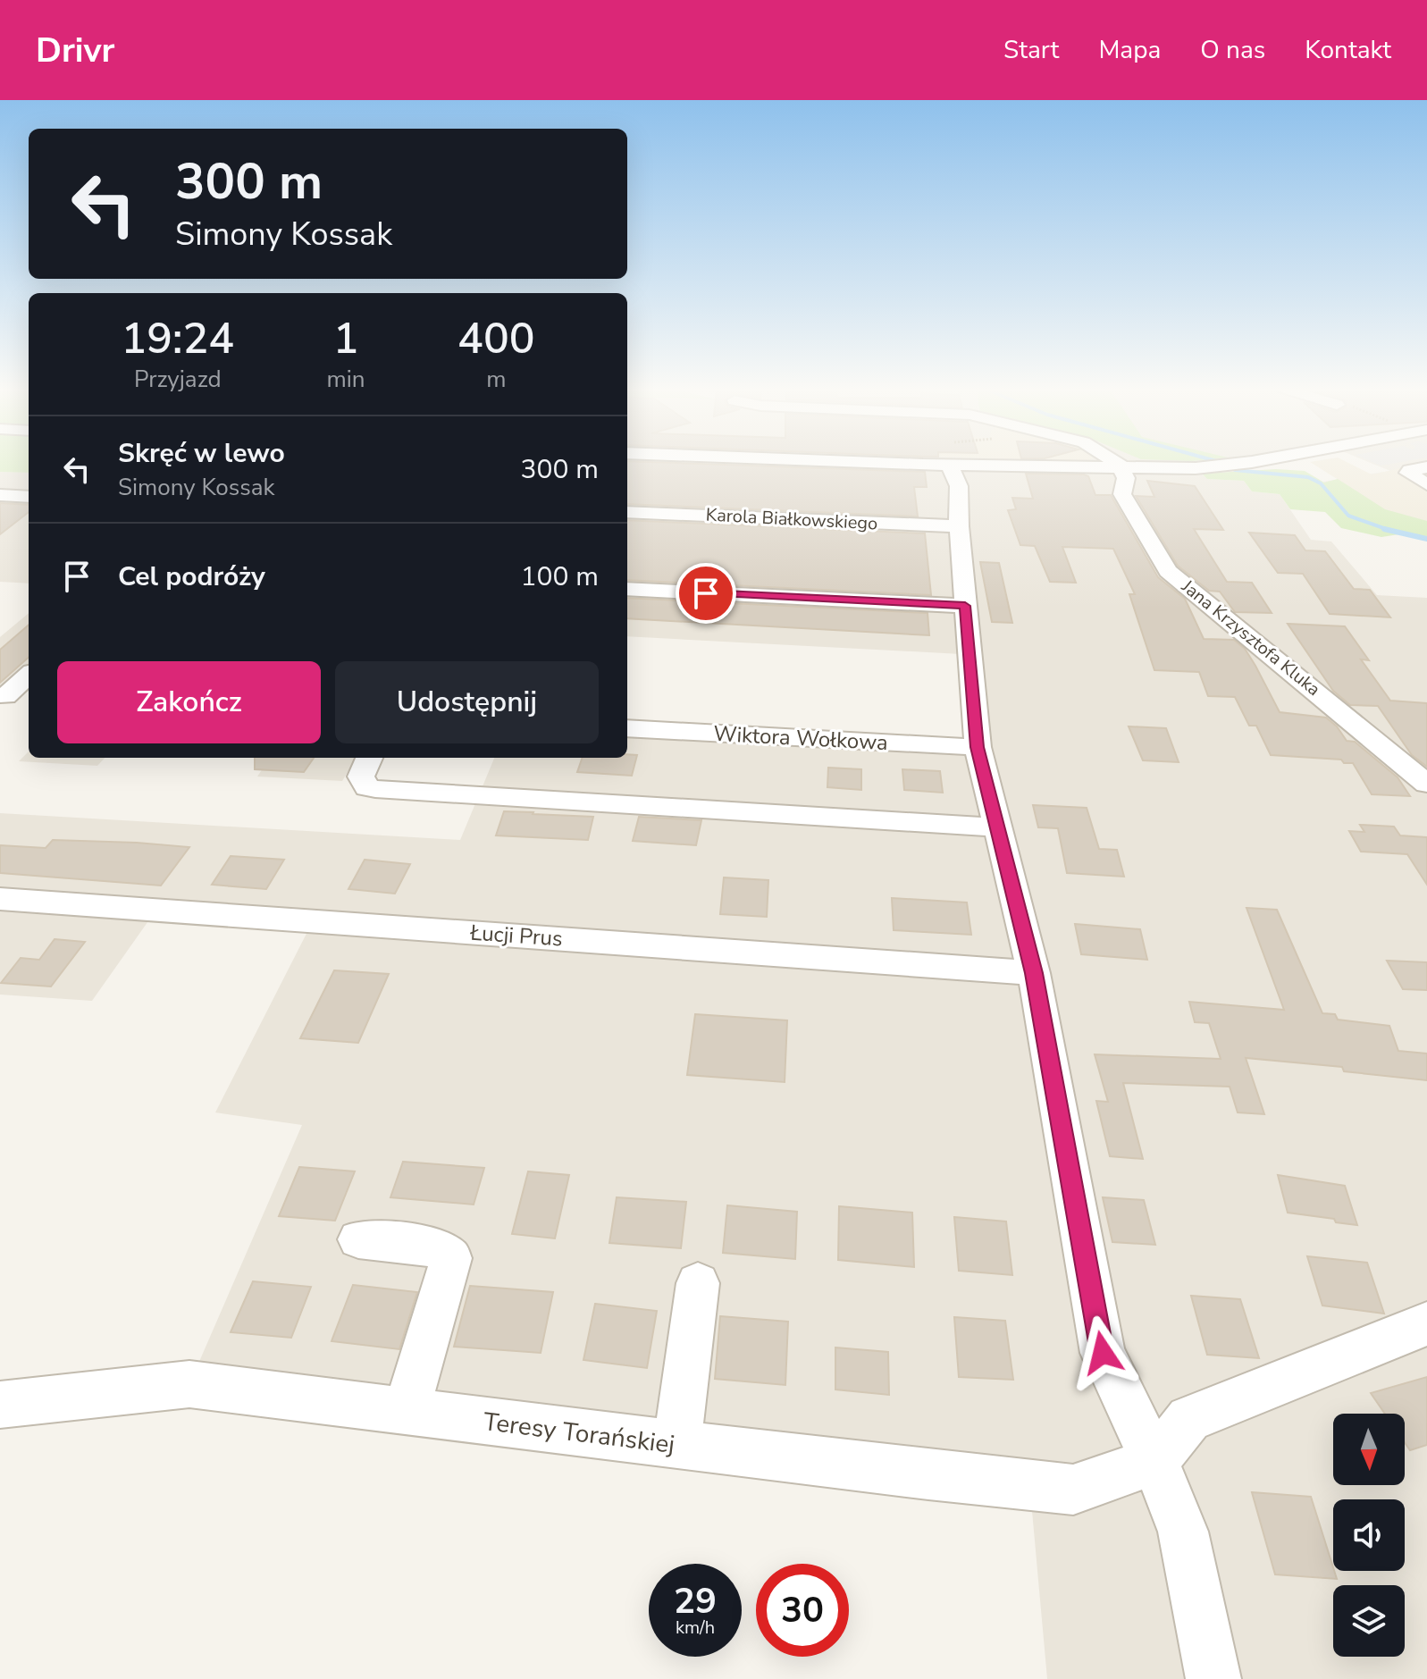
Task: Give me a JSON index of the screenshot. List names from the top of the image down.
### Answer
{
  "streets": {
    "street": [
      "Karola Białkowskiego",
      "Jana Krzysztofa Kluka",
      "Wiktora Wołkowa",
      "Łucji Prus",
      "Teresy Torańskiej"
    ]
  },
  "north": "bottom",
  "page": {
    "header": "Drivr",
    "nav": [
      "Start",
      "Mapa",
      "O nas",
      "Kontakt"
    ],
    "turn": ["300 m", "Simony Kossak"],
    "eta": [
      "19:24",
      "Przyjazd",
      "1",
      "min",
      "400",
      "m"
    ],
    "list": [
      {
        "name": "Skręć w lewo",
        "note": "Simony Kossak",
        "value": "300 m"
      },
      {
        "name": "Cel podróży",
        "value": "100 m"
      }
    ],
    "buttons": ["Zakończ", "Udostępnij"],
    "speed": "29 km/h",
    "limit": "30"
  }
}
